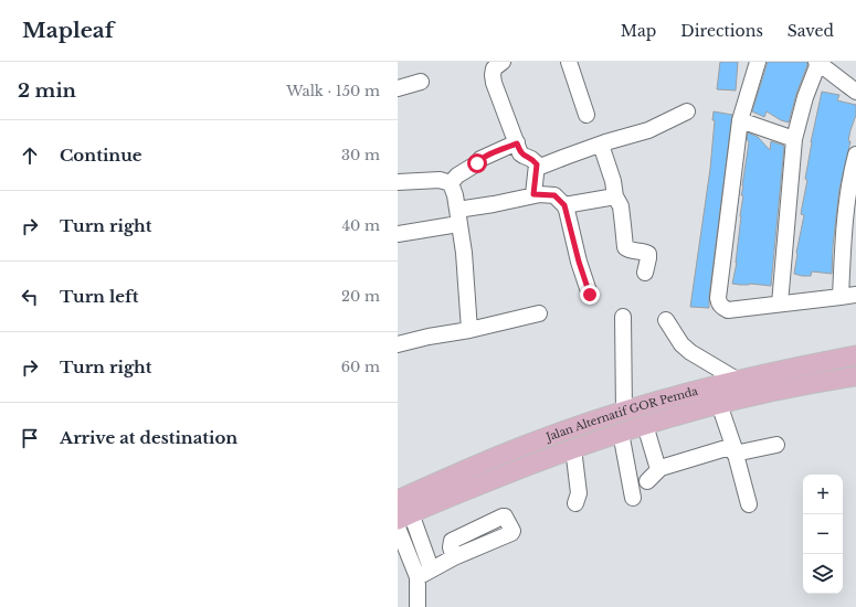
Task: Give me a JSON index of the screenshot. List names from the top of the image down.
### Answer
{
  "streets": {
    "main road": ["Jalan Alternatif GOR Pemda"]
  },
  "page": {
    "header": "Mapleaf",
    "nav": ["Map", "Directions", "Saved"],
    "heading": ["2 min", "Walk · 150 m"],
    "list": [
      ["Continue", "30 m"],
      ["Turn right", "40 m"],
      ["Turn left", "20 m"],
      ["Turn right", "60 m"],
      "Arrive at destination"
    ],
    "map_buttons": ["+", "−"]
  }
}
